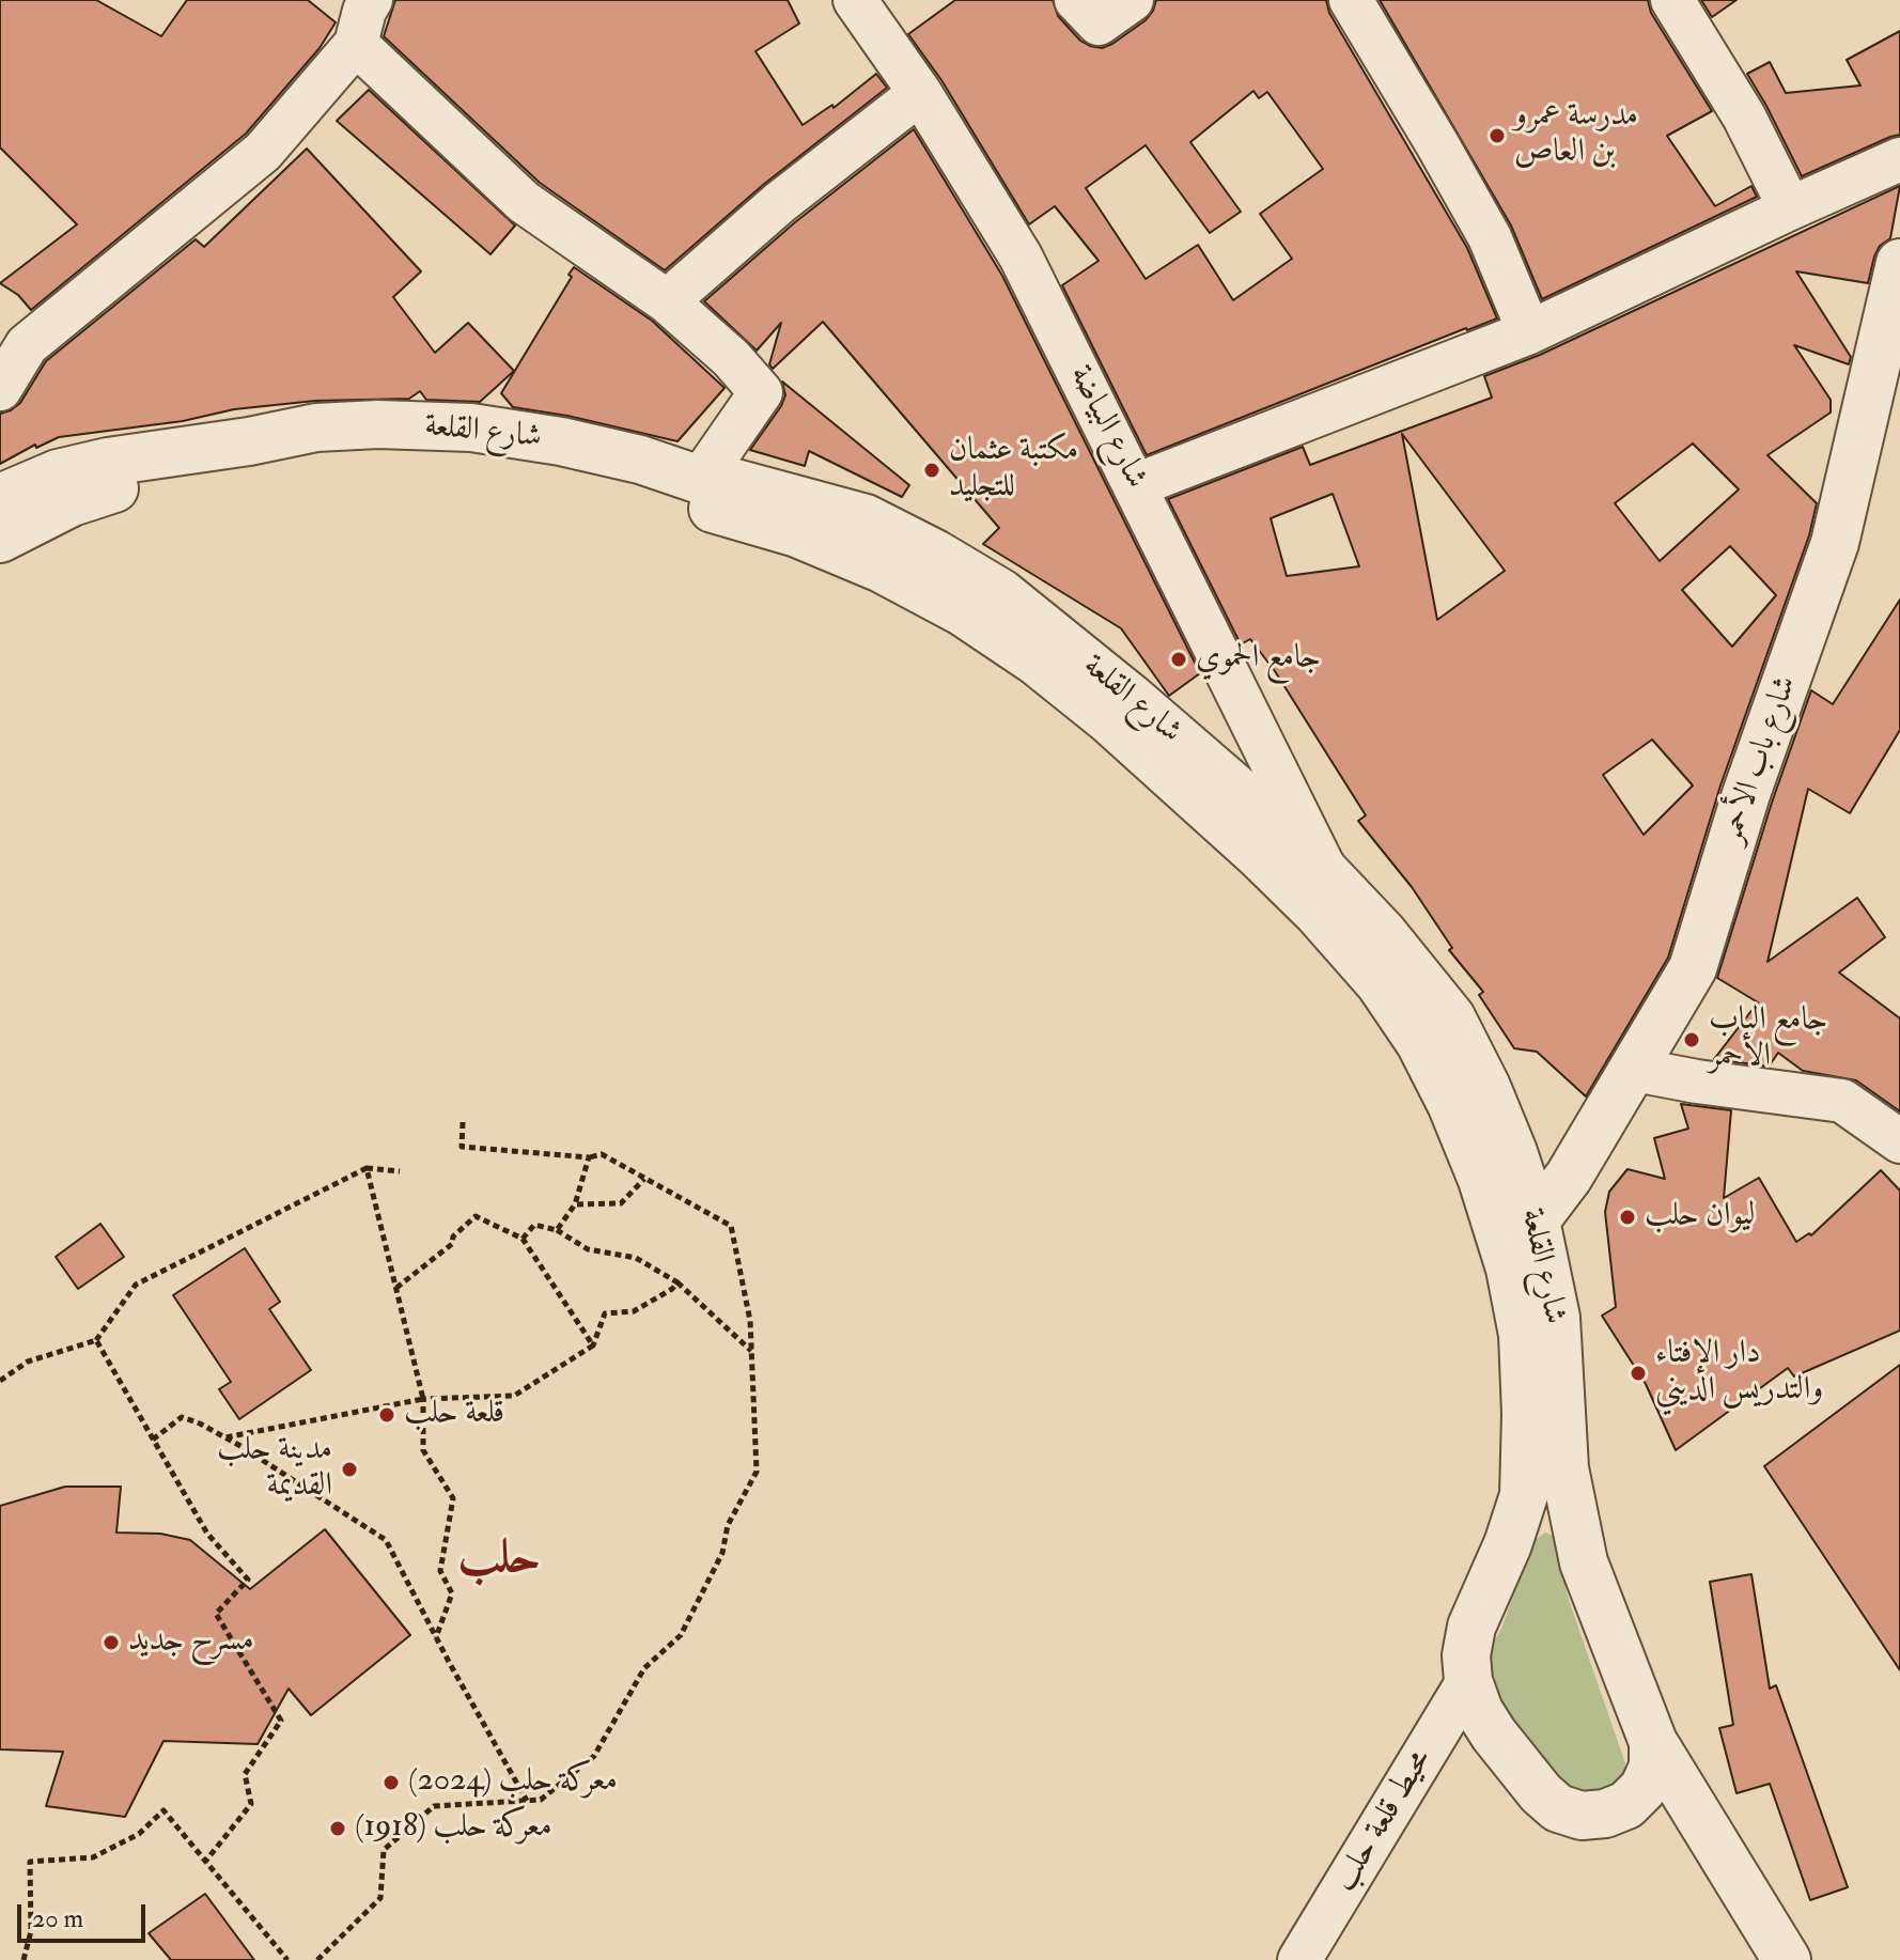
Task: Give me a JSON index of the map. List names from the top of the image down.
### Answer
{
  "streets": {
    "street": [
      "شارع البياضة",
      "شارع القلعة",
      "شارع باب الأحمر",
      "محيط قلعة حلب"
    ]
  },
  "crossings": [
    ["شارع البياضة", "شارع القلعة"],
    ["شارع القلعة", "شارع باب الأحمر"]
  ],
  "districts": ["حلب"],
  "places": [
    "مدرسة عمرو بن العاص",
    "مكتبة عثمان للتجليد",
    "جامع الحموي",
    "جامع الباب الأحمر",
    "ليوان حلب",
    "دار الإفتاء والتدريس الديني",
    "قلعة حلب",
    "مدينة حلب القديمة",
    "مسرح جديد",
    "معركة حلب (2024)",
    "معركة حلب (1918)"
  ],
  "scale_bar": "20 m"
}
